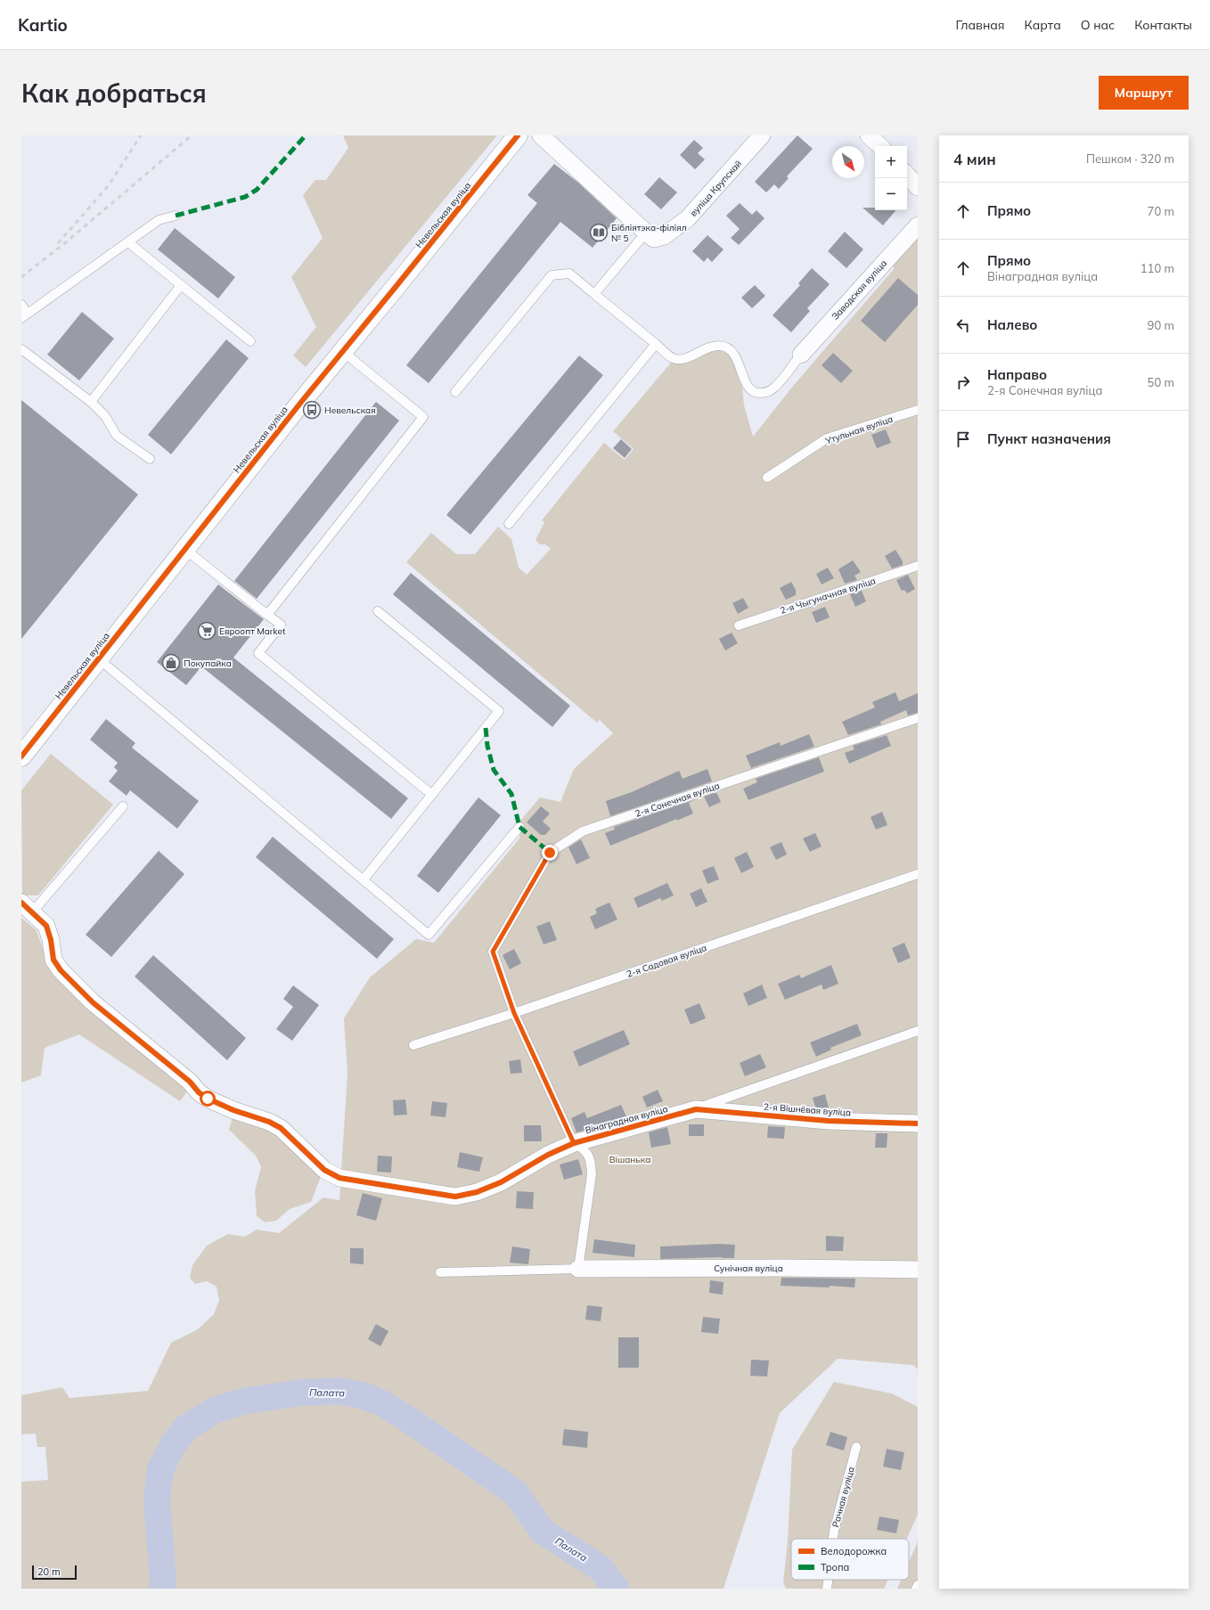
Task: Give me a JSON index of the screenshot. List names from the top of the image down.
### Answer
{
  "streets": {
    "street": [
      "вуліца Крупскай",
      "Невельская вуліца",
      "Заводская вуліца",
      "2-я Вішнёвая вуліца",
      "Вінаградная вуліца",
      "Сунічная вуліца"
    ],
    "lane": [
      "Утульная вуліца",
      "2-я Чыгуначная вуліца",
      "2-я Сонечная вуліца",
      "2-я Садовая вуліца",
      "Рачная вуліца"
    ]
  },
  "crossings": [
    ["2-я Сонечная вуліца", "2-я Садовая вуліца"],
    ["2-я Вішнёвая вуліца", "Вінаградная вуліца"]
  ],
  "water": ["Палата"],
  "parks": ["Вішанька"],
  "places": {
    "library": ["Бібліятэка-філіял № 5"],
    "bus stop": ["Невельская"],
    "supermarket": ["Евроопт Market"],
    "shop": ["Покупайка"]
  },
  "legend": ["Велодорожка", "Тропа"],
  "scale_bar": "20 m",
  "north": "bottom right",
  "page": {
    "header": "Kartio",
    "nav": [
      "Главная",
      "Карта",
      "О нас",
      "Контакты"
    ],
    "buttons": "Маршрут",
    "title": "Как добраться",
    "heading": ["4 мин", "Пешком · 320 m"],
    "map_buttons": ["+", "−"],
    "list": [
      ["Прямо", "70 m"],
      ["Прямо", "Вінаградная вуліца", "110 m"],
      ["Налево", "90 m"],
      ["Направо", "2-я Сонечная вуліца", "50 m"],
      "Пункт назначения"
    ],
    "scale": "20 m"
  }
}
